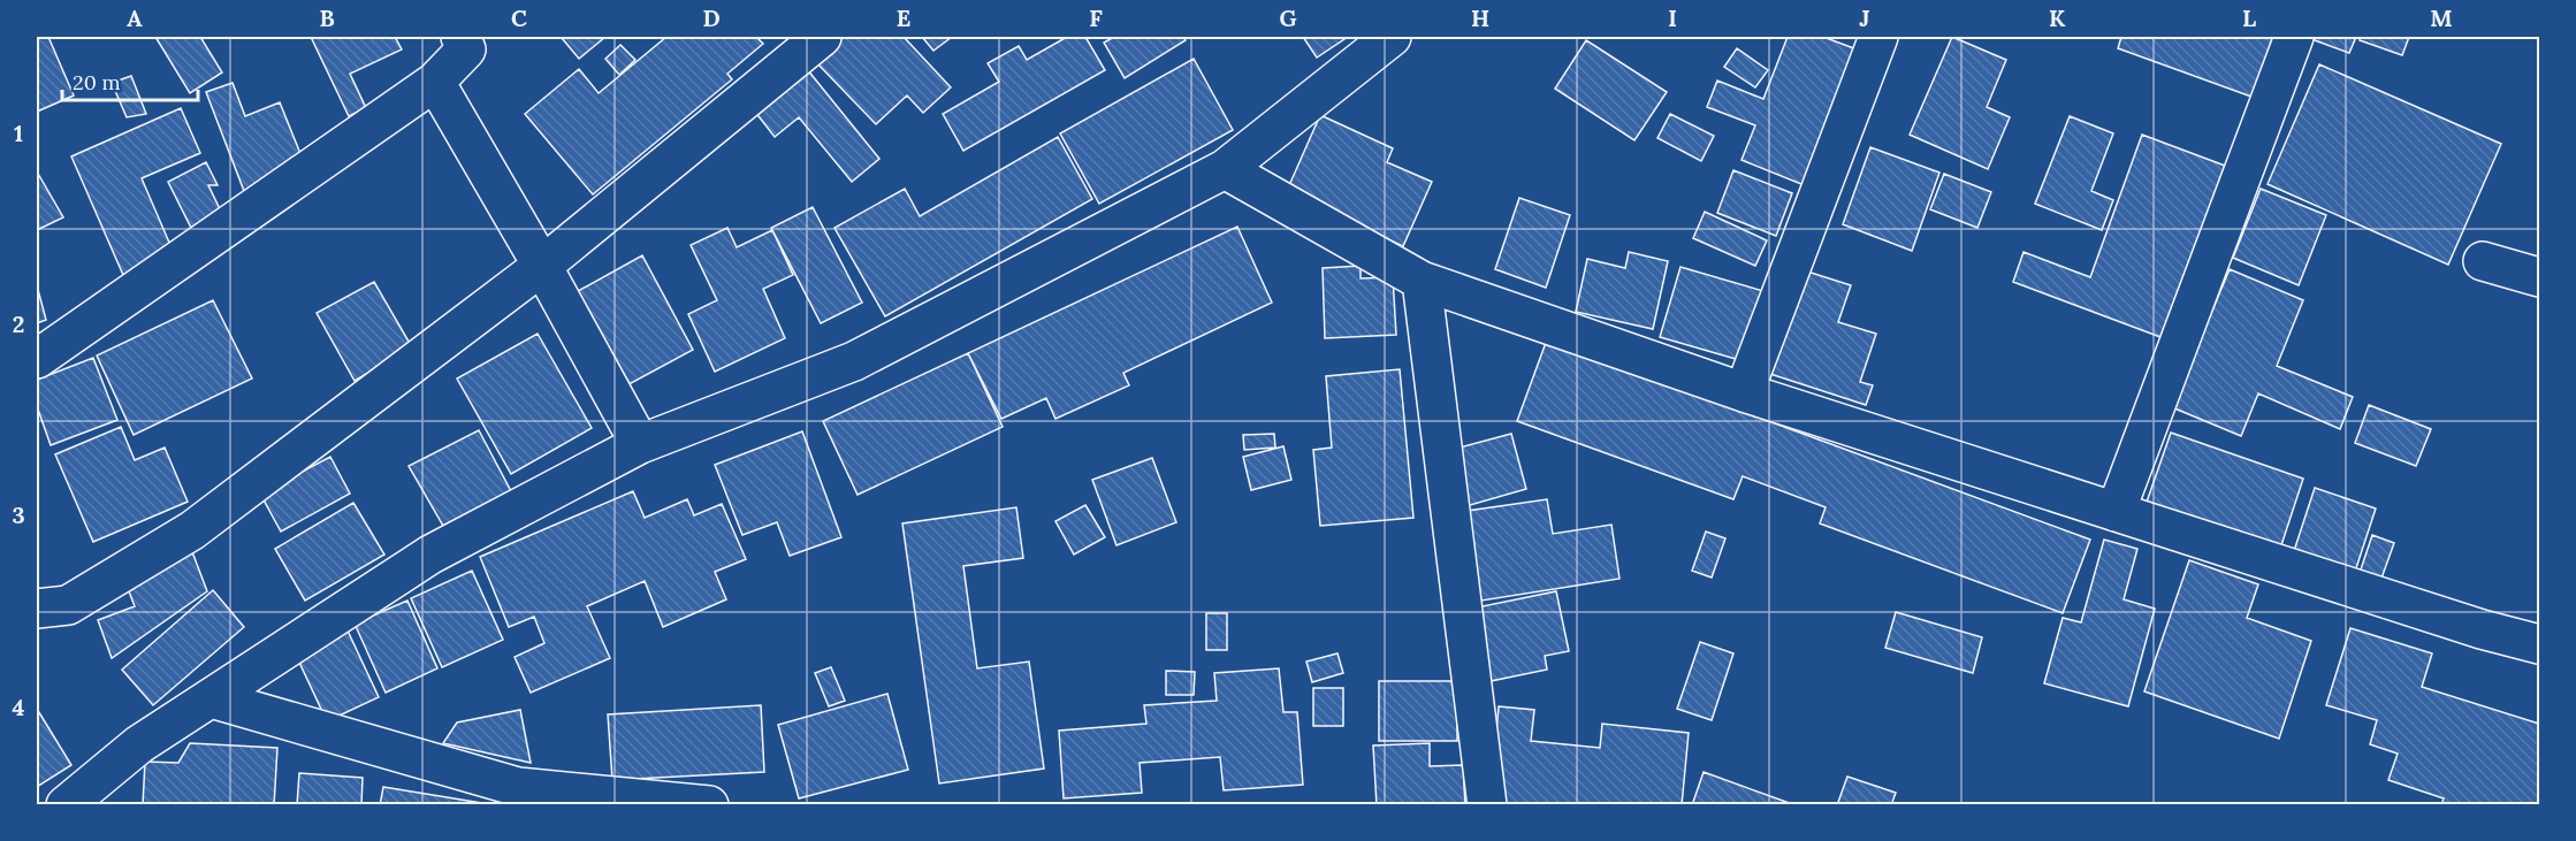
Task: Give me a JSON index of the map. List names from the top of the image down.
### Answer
{
  "scale_bar": "20 m",
  "grid": {
    "columns": [
      "A",
      "B",
      "C",
      "D",
      "E",
      "F",
      "G",
      "H",
      "I",
      "J",
      "K",
      "L",
      "M"
    ],
    "rows": [
      "1",
      "2",
      "3",
      "4"
    ]
  }
}
